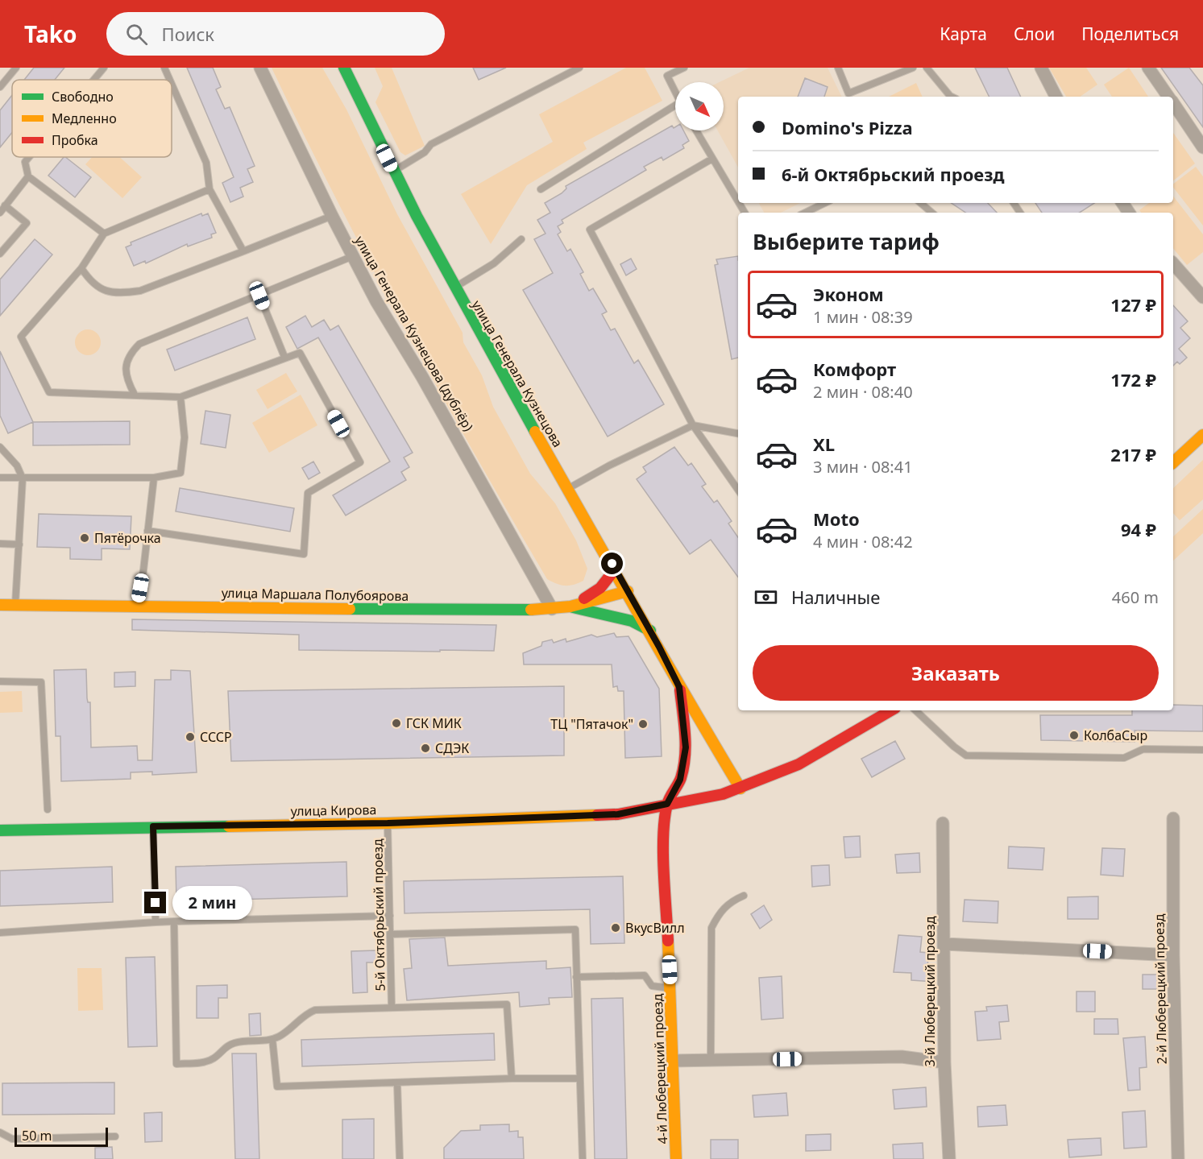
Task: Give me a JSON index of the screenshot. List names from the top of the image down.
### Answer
{
  "streets": {
    "main road": [
      "улица Генерала Кузнецова",
      "улица Маршала Полубоярова",
      "улица Кирова",
      "4-й Люберецкий проезд"
    ],
    "street": ["улица Генерала Кузнецова (дублёр)", "2-й Люберецкий проезд", "3-й Люберецкий проезд"],
    "lane": ["5-й Октябрьский проезд"]
  },
  "crossings": [
    ["улица Генерала Кузнецова (дублёр)", "улица Маршала Полубоярова"],
    ["улица Генерала Кузнецова", "улица Маршала Полубоярова"],
    ["улица Генерала Кузнецова", "улица Кирова"],
    ["улица Генерала Кузнецова", "4-й Люберецкий проезд"],
    ["улица Кирова", "5-й Октябрьский проезд"],
    ["улица Кирова", "4-й Люберецкий проезд"]
  ],
  "places": [
    "Пятёрочка",
    "ГСК МИК",
    "ТЦ \"Пятачок\"",
    "КолбаСыр",
    "СССР",
    "СДЭК",
    "ВкусВилл"
  ],
  "legend": ["Свободно", "Медленно", "Пробка"],
  "scale_bar": "50 m",
  "north": "bottom right",
  "page": {
    "header": "Tako",
    "search": "Поиск",
    "nav": ["Карта", "Слои", "Поделиться"],
    "banner": ["Domino's Pizza", "6-й Октябрьский проезд"],
    "heading": "Выберите тариф",
    "list": [
      {
        "name": "Эконом",
        "note": "1 мин · 08:39",
        "value": "127 ₽"
      },
      {
        "name": "Комфорт",
        "note": "2 мин · 08:40",
        "value": "172 ₽"
      },
      {
        "name": "XL",
        "note": "3 мин · 08:41",
        "value": "217 ₽"
      },
      {
        "name": "Moto",
        "note": "4 мин · 08:42",
        "value": "94 ₽"
      }
    ],
    "pay": ["Наличные", "460 m"],
    "buttons": "Заказать",
    "bubble": "2 мин",
    "scale": "50 m"
  }
}
